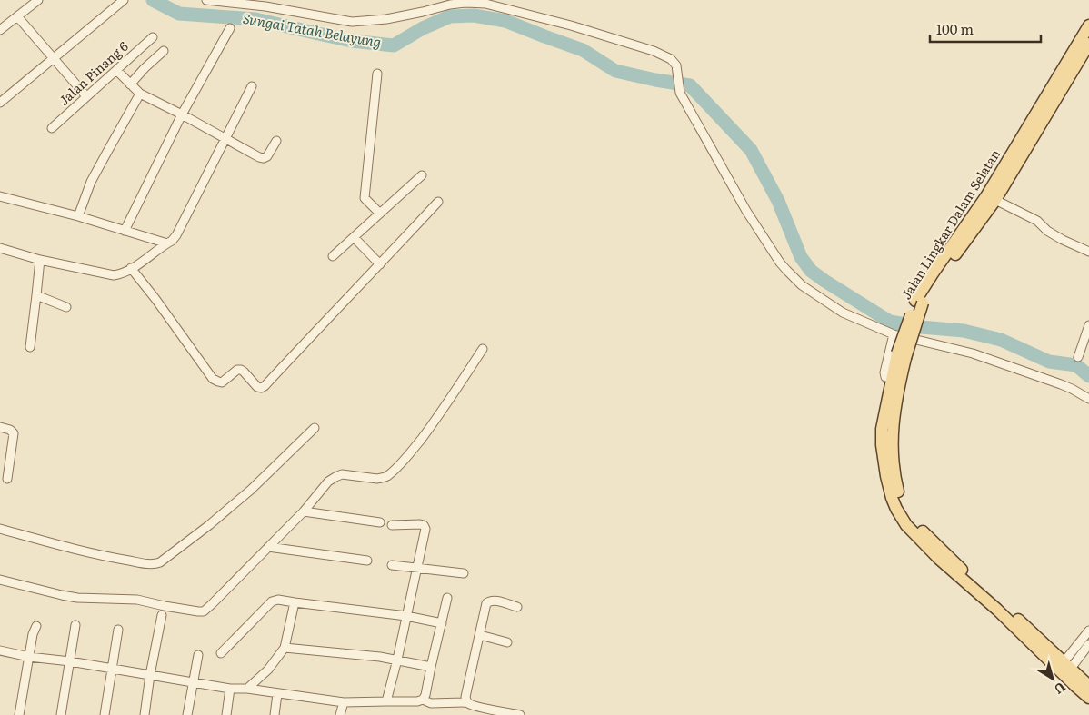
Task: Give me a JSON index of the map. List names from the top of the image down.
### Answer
{
  "streets": {
    "main road": ["Jalan Lingkar Dalam Selatan"],
    "street": ["Jalan Pinang 6"]
  },
  "water": ["Sungai Tatah Belayung"],
  "scale_bar": "100 m",
  "north": "bottom right"
}
